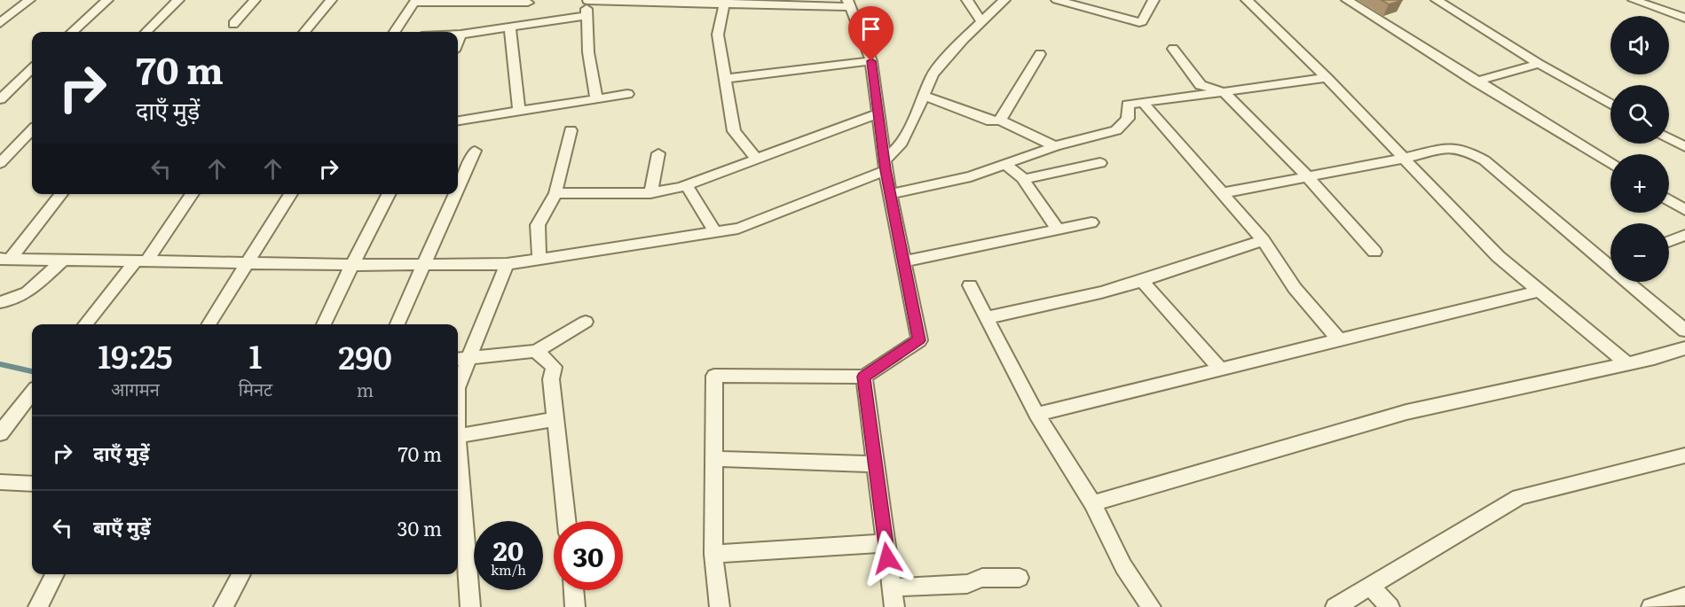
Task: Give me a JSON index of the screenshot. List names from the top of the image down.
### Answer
{
  "page": {
    "map_buttons": ["+", "−"],
    "turn": ["70 m", "दाएँ मुड़ें"],
    "eta": [
      "19:25",
      "आगमन",
      "1",
      "मिनट",
      "290",
      "m"
    ],
    "list": [
      {
        "name": "दाएँ मुड़ें",
        "value": "70 m"
      },
      {
        "name": "बाएँ मुड़ें",
        "value": "30 m"
      }
    ],
    "speed": "20 km/h",
    "limit": "30"
  }
}
